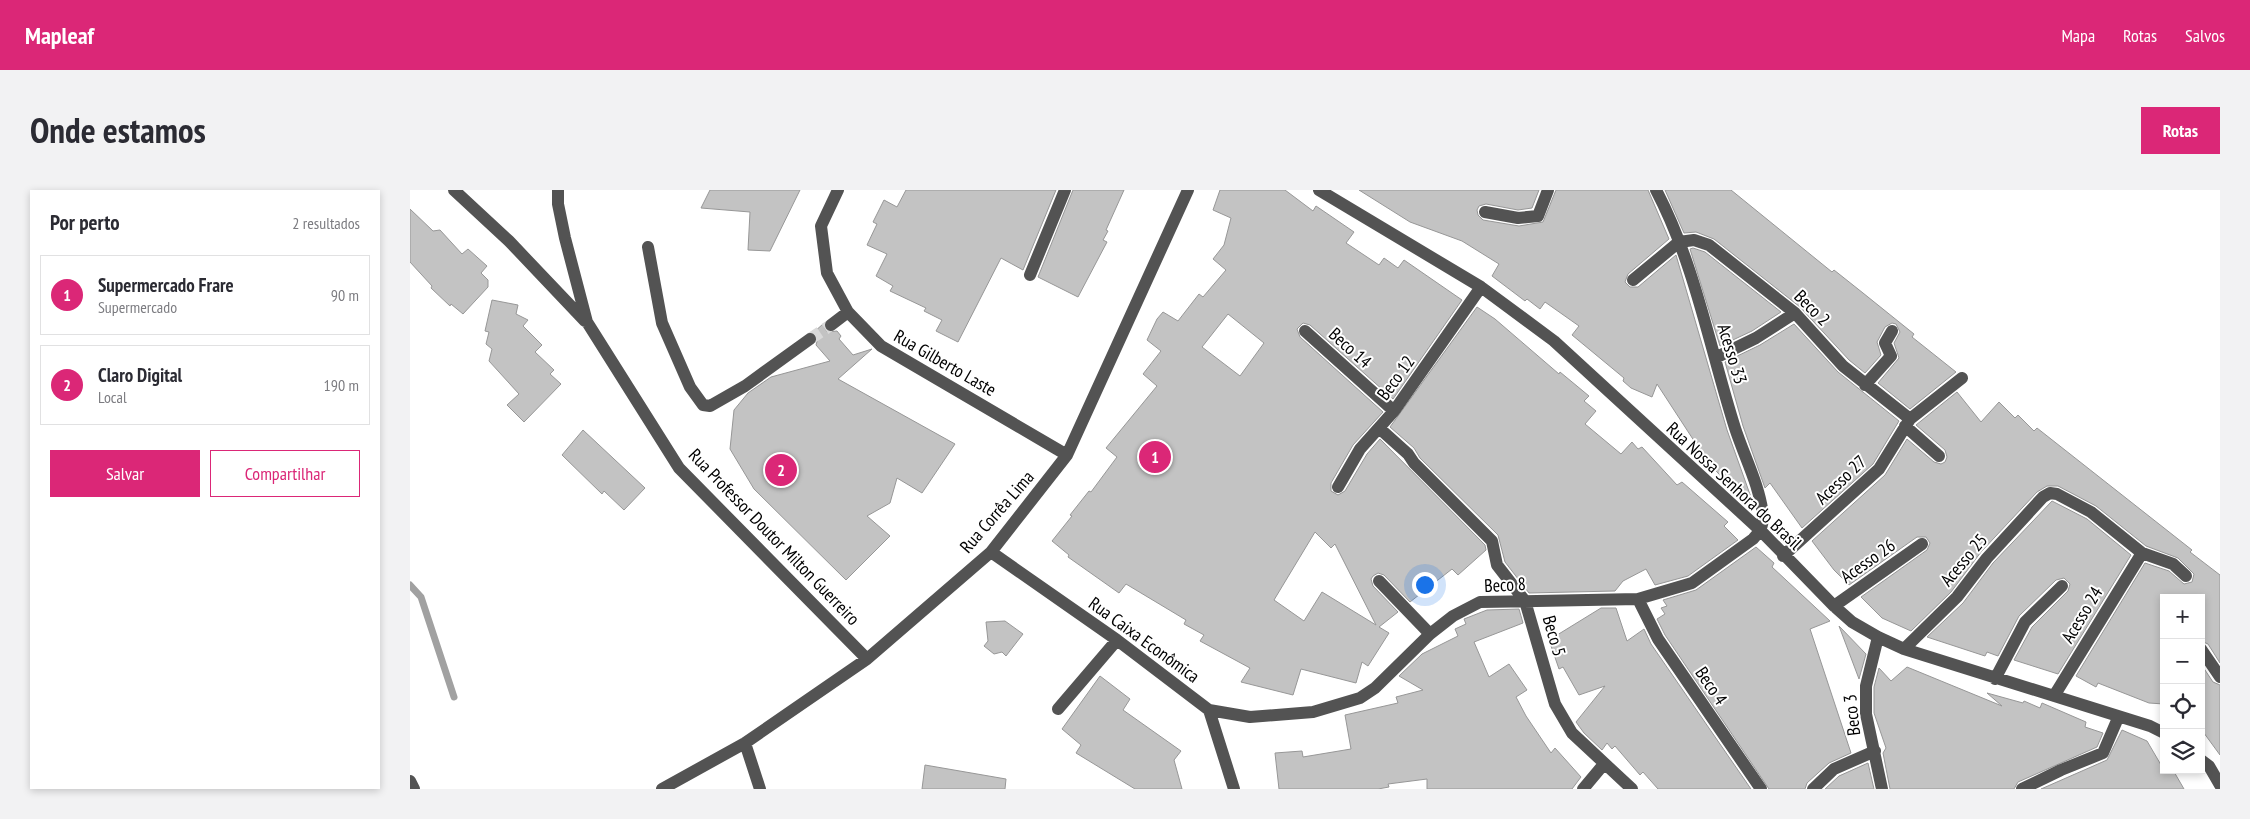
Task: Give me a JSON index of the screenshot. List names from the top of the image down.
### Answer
{
  "streets": {
    "street": [
      "Beco 2",
      "Beco 14",
      "Acesso 33",
      "Rua Gilberto Laste",
      "Beco 12",
      "Acesso 27",
      "Rua Nossa Senhora do Brasil",
      "Rua Corrêa Lima",
      "Rua Professor Doutor Milton Guerreiro",
      "Acesso 25",
      "Acesso 26",
      "Beco 8",
      "Acesso 24",
      "Beco 5",
      "Rua Caixa Econômica",
      "Beco 4",
      "Beco 3"
    ]
  },
  "crossings": [
    ["Beco 2", "Acesso 33"],
    ["Beco 2", "Acesso 27"],
    ["Beco 14", "Beco 12"],
    ["Acesso 33", "Rua Nossa Senhora do Brasil"],
    ["Acesso 33", "Beco 8"],
    ["Rua Gilberto Laste", "Rua Corrêa Lima"],
    ["Beco 12", "Rua Nossa Senhora do Brasil"],
    ["Beco 12", "Beco 5"],
    ["Acesso 27", "Rua Nossa Senhora do Brasil"],
    ["Rua Nossa Senhora do Brasil", "Acesso 25"],
    ["Rua Nossa Senhora do Brasil", "Acesso 26"],
    ["Rua Nossa Senhora do Brasil", "Beco 8"],
    ["Rua Nossa Senhora do Brasil", "Acesso 24"],
    ["Rua Nossa Senhora do Brasil", "Beco 3"],
    ["Rua Corrêa Lima", "Rua Professor Doutor Milton Guerreiro"],
    ["Rua Corrêa Lima", "Rua Caixa Econômica"],
    ["Acesso 25", "Acesso 24"],
    ["Beco 8", "Beco 5"],
    ["Beco 8", "Rua Caixa Econômica"],
    ["Beco 8", "Beco 4"]
  ],
  "page": {
    "header": "Mapleaf",
    "nav": ["Mapa", "Rotas", "Salvos"],
    "title": "Onde estamos",
    "buttons": [
      "Rotas",
      ["Salvar", "Compartilhar"]
    ],
    "heading": ["Por perto", "2 resultados"],
    "list": [
      {
        "mark": "1",
        "name": "Supermercado Frare",
        "note": "Supermercado",
        "value": "90 m"
      },
      {
        "mark": "2",
        "name": "Claro Digital",
        "note": "Local",
        "value": "190 m"
      }
    ],
    "pins": ["1", "2"],
    "map_buttons": ["+", "−"]
  }
}
